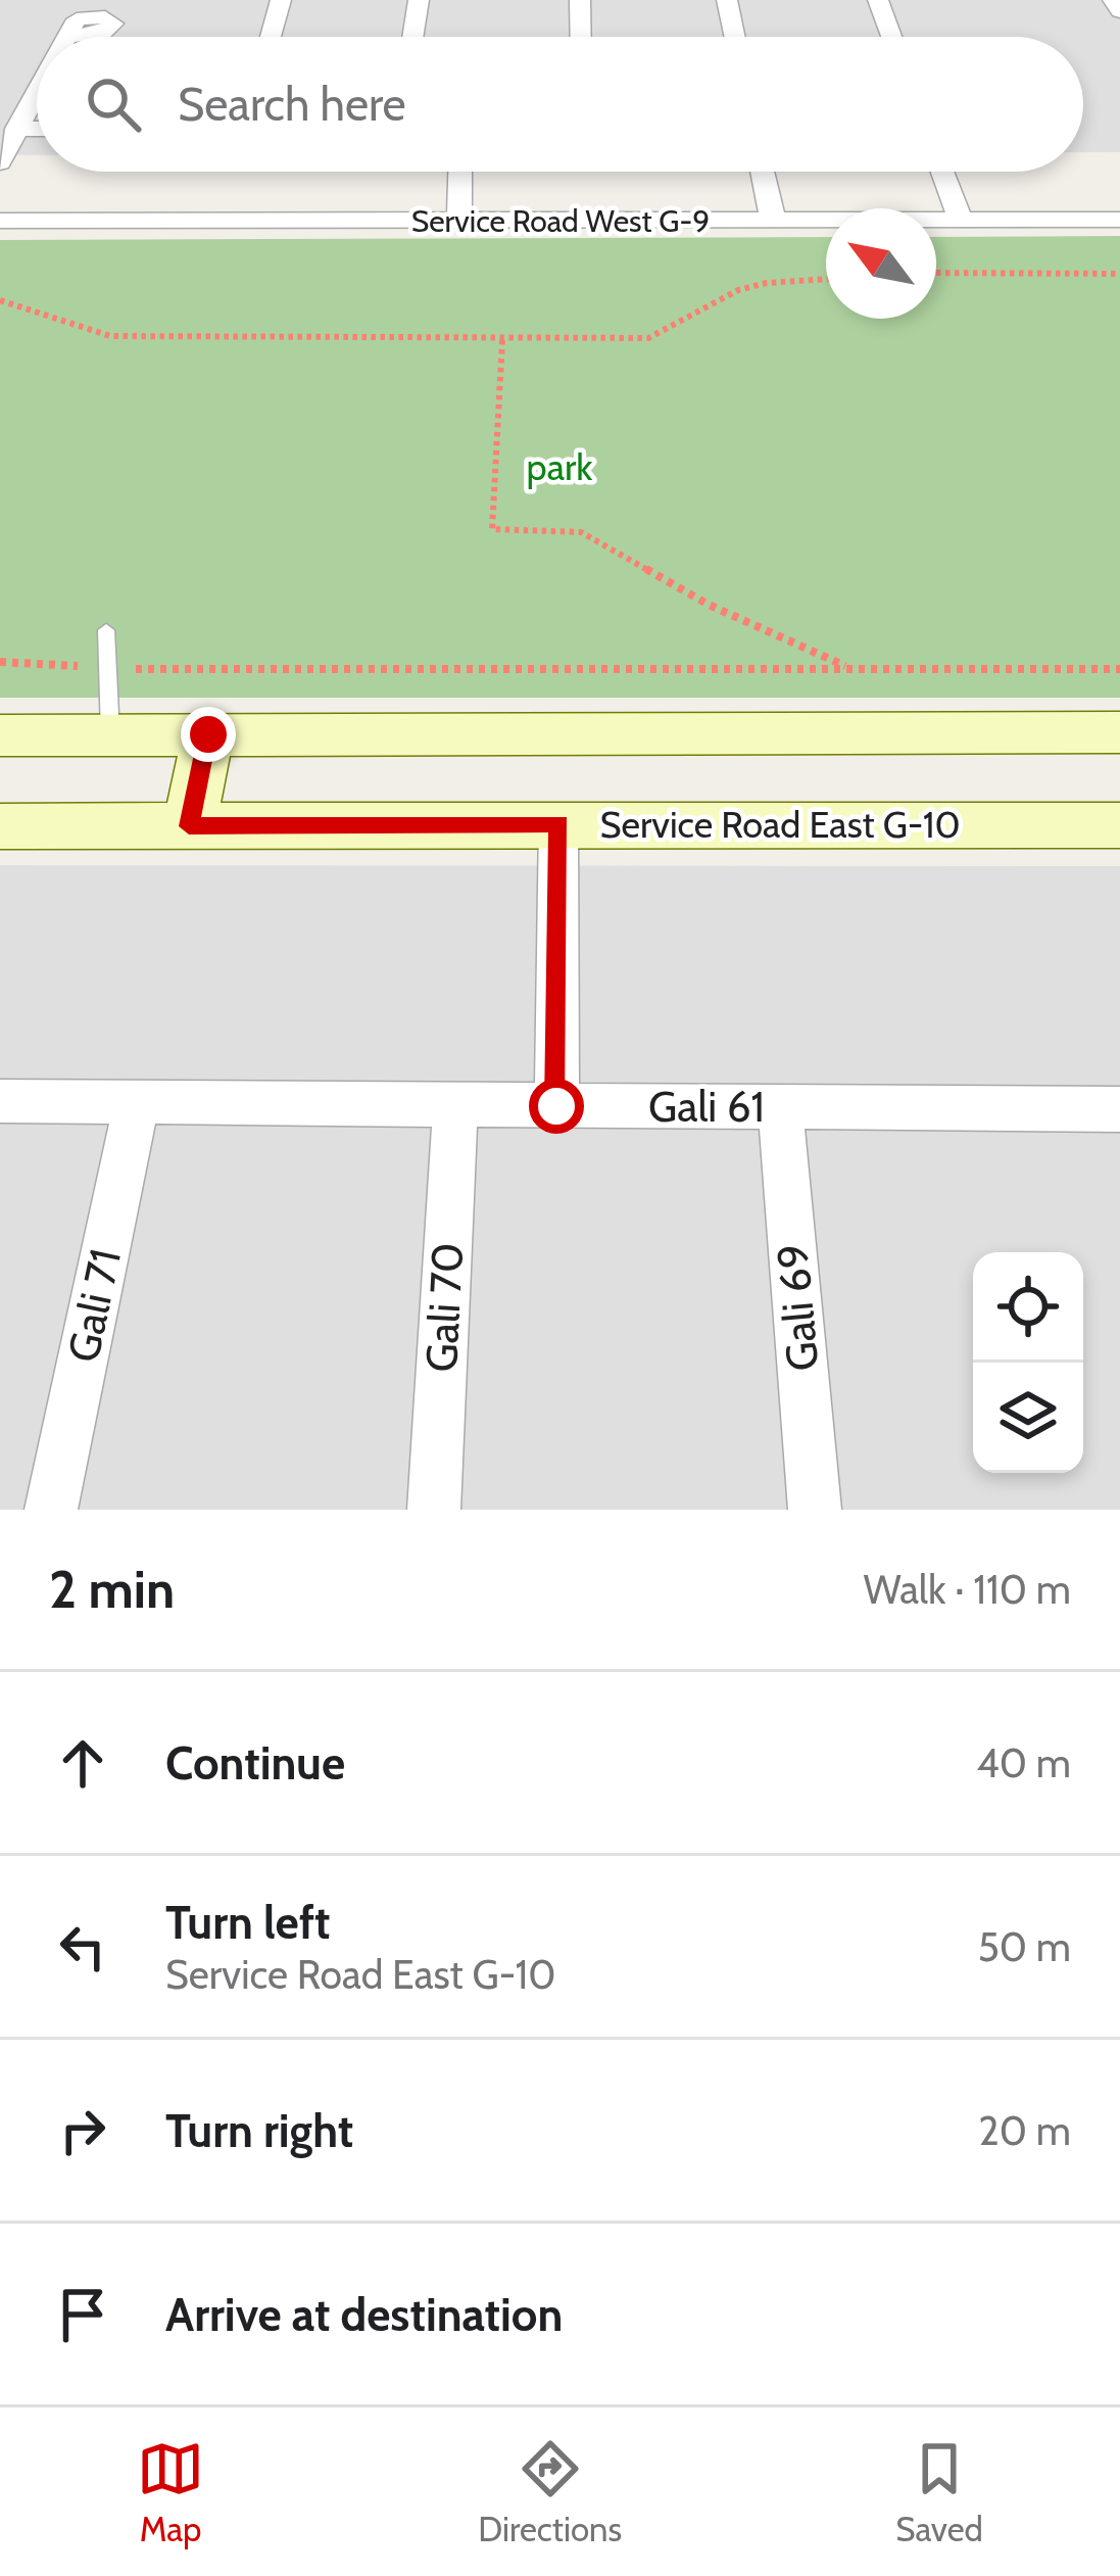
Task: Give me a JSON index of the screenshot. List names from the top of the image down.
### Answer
{
  "streets": {
    "main road": ["Service Road East G-10"],
    "street": [
      "Service Road West G-9",
      "Gali 61",
      "Gali 71",
      "Gali 70",
      "Gali 69"
    ]
  },
  "crossings": [
    ["Gali 61", "Gali 71"],
    ["Gali 61", "Gali 70"],
    ["Gali 61", "Gali 69"]
  ],
  "parks": ["park"],
  "north": "top left",
  "page": {
    "search": "Search here",
    "heading": ["2 min", "Walk · 110 m"],
    "list": [
      ["Continue", "40 m"],
      ["Turn left", "Service Road East G-10", "50 m"],
      ["Turn right", "20 m"],
      "Arrive at destination"
    ],
    "nav": ["Map", "Directions", "Saved"]
  }
}
